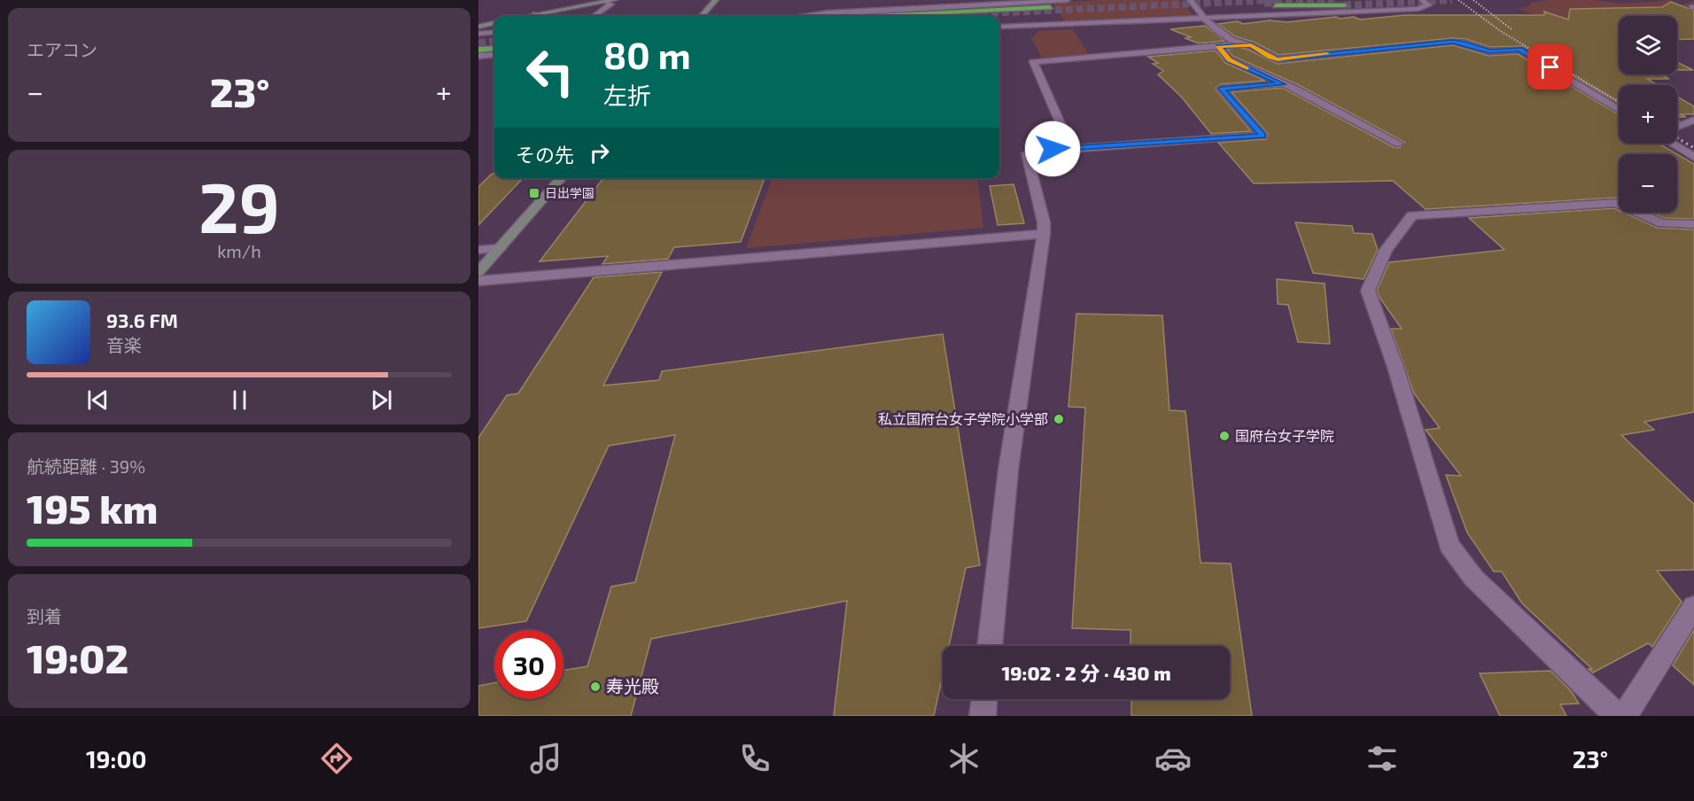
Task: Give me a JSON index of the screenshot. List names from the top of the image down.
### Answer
{
  "places": {
    "transit": ["日出学園"],
    "other": ["私立国府台女子学院小学部", "国府台女子学院", "寿光殿"]
  },
  "page": {
    "tile": [
      "エアコン",
      ["29", "km/h"],
      ["航続距離 · 39%", "195 km"],
      ["到着", "19:02"]
    ],
    "map_buttons": ["+", "−"],
    "turn": ["80 m", "左折"],
    "heat": ["−", "23°", "+"],
    "then": "その先",
    "song": ["93.6 FM", "音楽"],
    "limit": "30",
    "trip": "19:02 · 2 分 · 430 m",
    "tabs": ["19:00", "23°"]
  }
}
